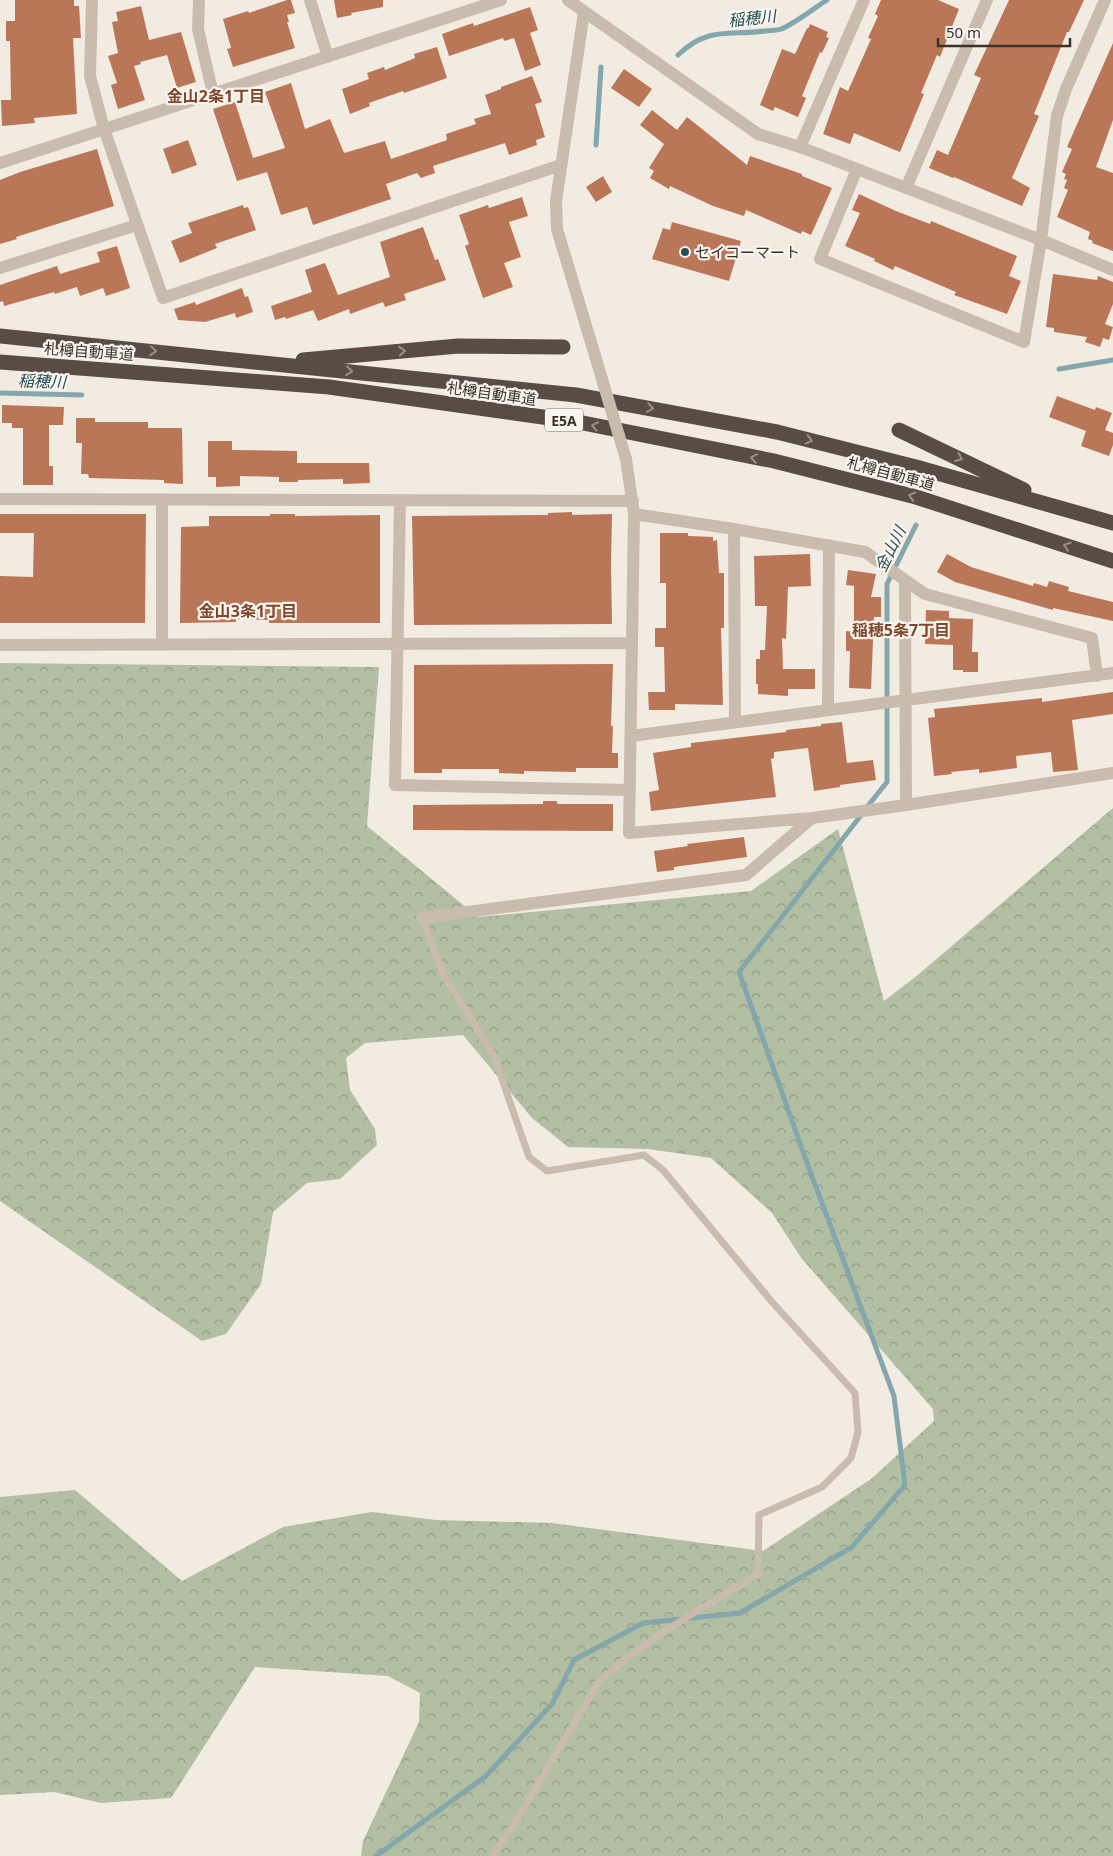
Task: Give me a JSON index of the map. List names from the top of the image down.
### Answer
{
  "streets": {
    "highway": ["札樽自動車道", "E5A"]
  },
  "districts": ["金山2条1丁目", "金山3条1丁目", "稲穂5条7丁目"],
  "water": ["稲穂川", "金山川"],
  "places": ["セイコーマート"],
  "scale_bar": "50 m"
}
